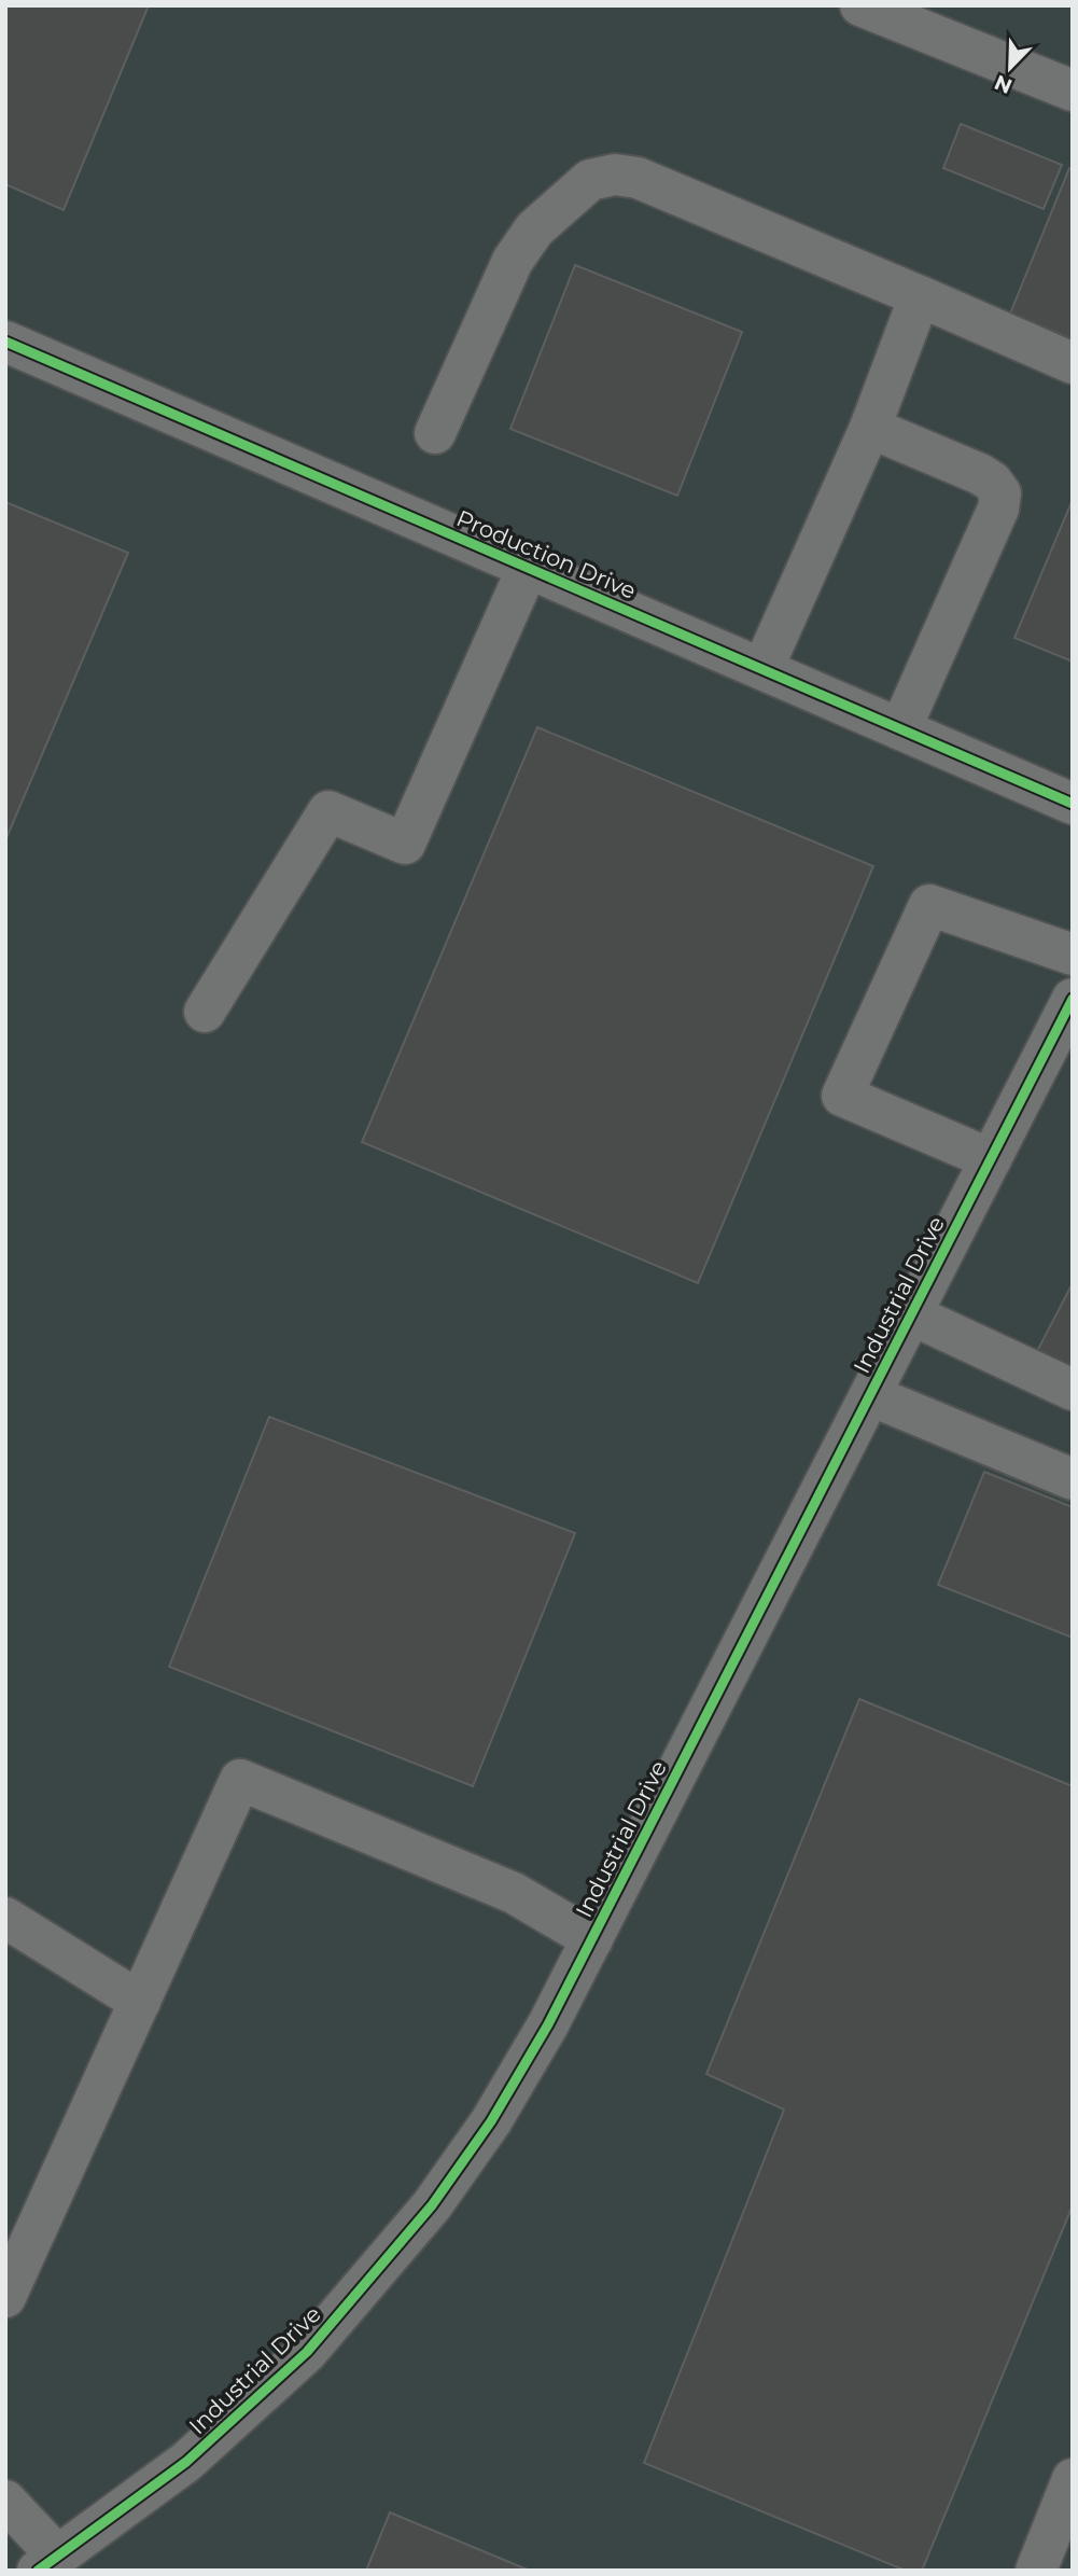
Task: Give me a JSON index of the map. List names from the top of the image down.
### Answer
{
  "streets": {
    "street": ["Production Drive", "Industrial Drive"]
  },
  "north": "bottom left"
}
